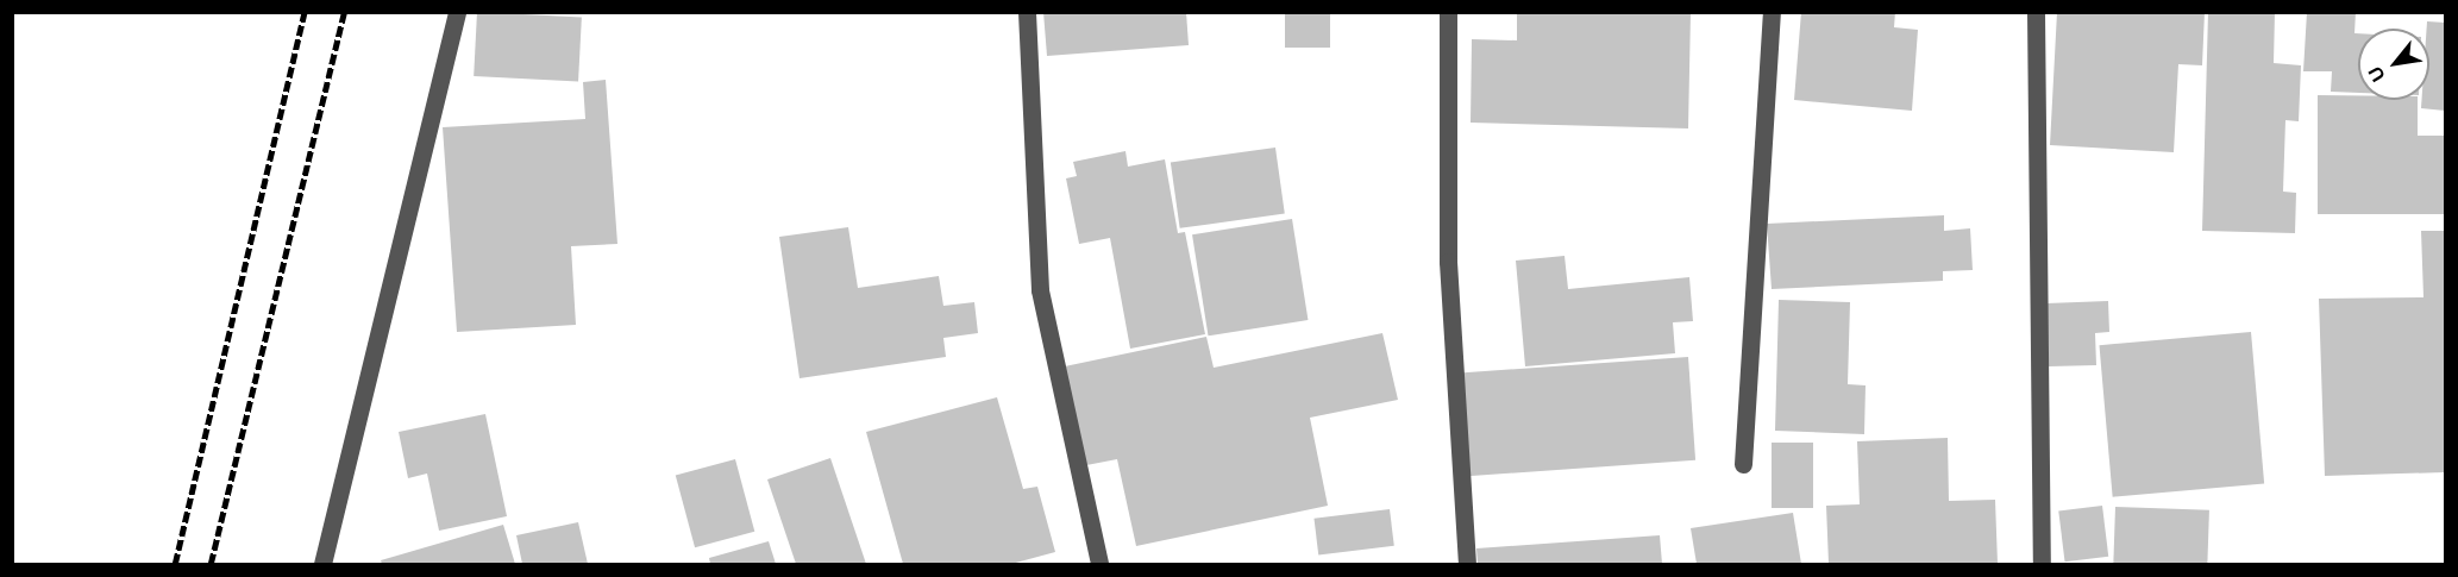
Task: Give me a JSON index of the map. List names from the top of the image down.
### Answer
{
  "north": "bottom left"
}
